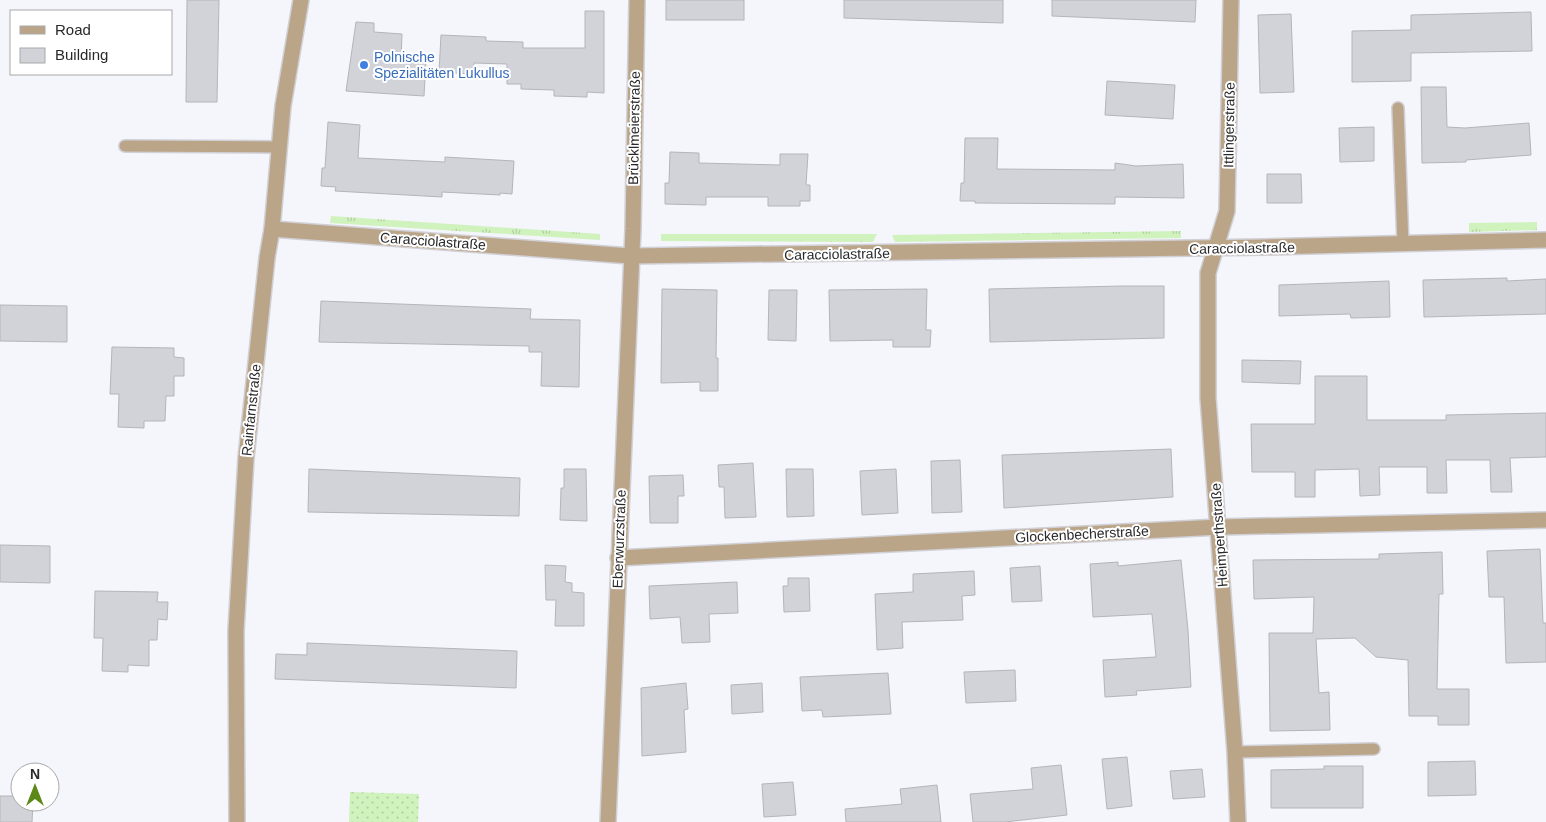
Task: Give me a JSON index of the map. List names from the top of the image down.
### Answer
{
  "streets": {
    "street": [
      "Ittlingerstraße",
      "Brücklmeierstraße",
      "Caracciolastraße",
      "Rainfarnstraße",
      "Glockenbecherstraße",
      "Heimperthstraße",
      "Eberwurzstraße"
    ]
  },
  "crossings": [
    ["Ittlingerstraße", "Caracciolastraße"],
    ["Ittlingerstraße", "Heimperthstraße"],
    ["Brücklmeierstraße", "Caracciolastraße"],
    ["Brücklmeierstraße", "Eberwurzstraße"],
    ["Caracciolastraße", "Rainfarnstraße"],
    ["Caracciolastraße", "Heimperthstraße"],
    ["Caracciolastraße", "Eberwurzstraße"],
    ["Glockenbecherstraße", "Heimperthstraße"],
    ["Glockenbecherstraße", "Eberwurzstraße"]
  ],
  "places": ["Polnische Spezialitäten Lukullus"],
  "legend": ["Road", "Building"],
  "north": "top"
}
